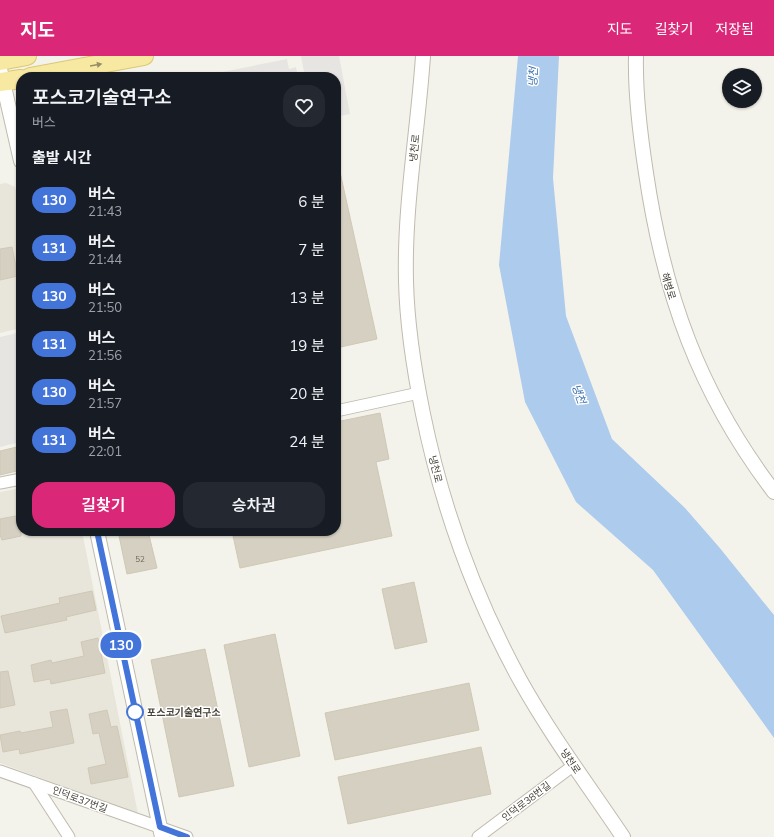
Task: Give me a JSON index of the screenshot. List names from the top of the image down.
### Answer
{
  "streets": {
    "street": [
      "냉천로",
      "해병로",
      "인덕로37번길",
      "인덕로38번길"
    ]
  },
  "crossings": [
    ["냉천로", "인덕로38번길"]
  ],
  "water": ["냉천"],
  "places": ["포스코기술연구소"],
  "lines": ["bus line 130"],
  "house_numbers": ["52"],
  "page": {
    "header": "지도",
    "nav": ["지도", "길찾기", "저장됨"],
    "on_map": "130",
    "heading": [
      ["포스코기술연구소", "버스"],
      "출발 시간"
    ],
    "list": [
      {
        "mark": "130",
        "name": "버스",
        "note": "21:43",
        "value": "6 분"
      },
      {
        "mark": "131",
        "name": "버스",
        "note": "21:44",
        "value": "7 분"
      },
      {
        "mark": "130",
        "name": "버스",
        "note": "21:50",
        "value": "13 분"
      },
      {
        "mark": "131",
        "name": "버스",
        "note": "21:56",
        "value": "19 분"
      },
      {
        "mark": "130",
        "name": "버스",
        "note": "21:57",
        "value": "20 분"
      },
      {
        "mark": "131",
        "name": "버스",
        "note": "22:01",
        "value": "24 분"
      }
    ],
    "buttons": ["길찾기", "승차권"]
  }
}
